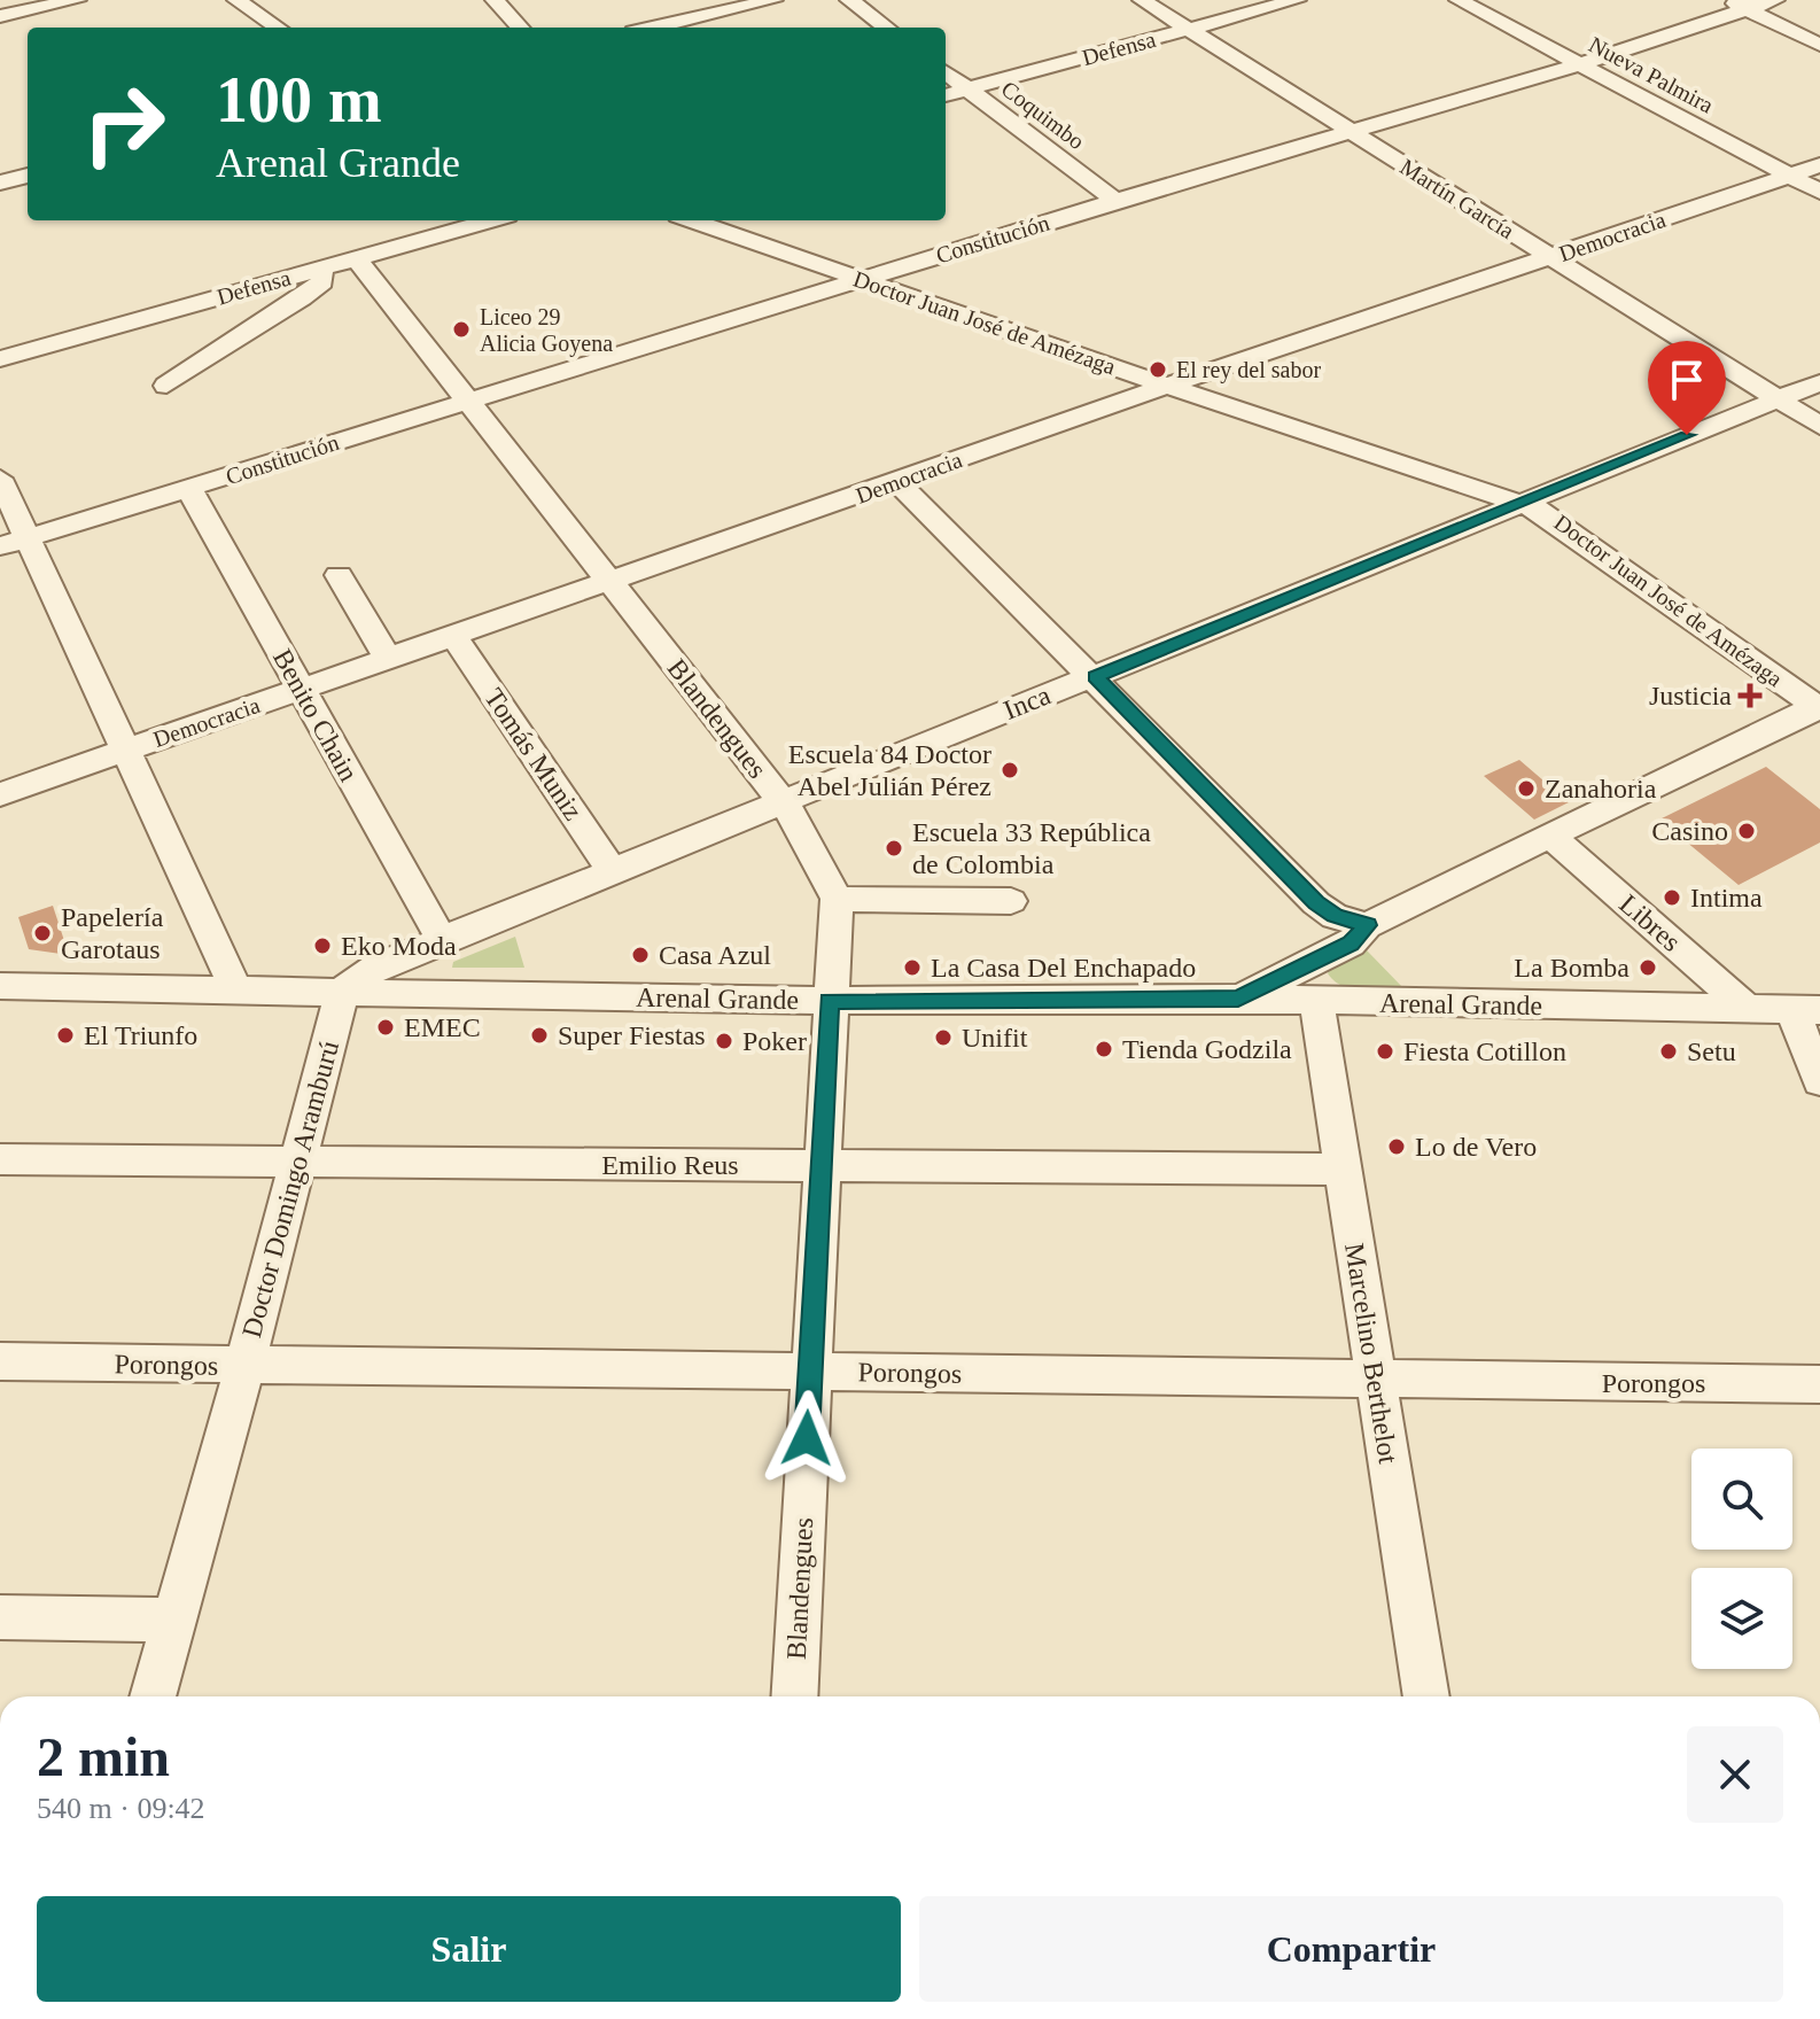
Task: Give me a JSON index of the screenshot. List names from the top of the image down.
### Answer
{
  "streets": {
    "street": [
      "Defensa",
      "Nueva Palmira",
      "Coquimbo",
      "Martín García",
      "Democracia",
      "Constitución",
      "Doctor Juan José de Amézaga",
      "Inca",
      "Benito Chain",
      "Blandengues",
      "Tomás Muniz",
      "Libres",
      "Arenal Grande",
      "Emilio Reus",
      "Doctor Domingo Aramburú",
      "Marcelino Berthelot",
      "Porongos"
    ]
  },
  "crossings": [
    ["Defensa", "Coquimbo"],
    ["Defensa", "Martín García"],
    ["Defensa", "Blandengues"],
    ["Nueva Palmira", "Democracia"],
    ["Nueva Palmira", "Constitución"],
    ["Coquimbo", "Constitución"],
    ["Martín García", "Democracia"],
    ["Martín García", "Constitución"],
    ["Martín García", "Inca"],
    ["Democracia", "Doctor Juan José de Amézaga"],
    ["Democracia", "Benito Chain"],
    ["Democracia", "Blandengues"],
    ["Democracia", "Tomás Muniz"],
    ["Constitución", "Doctor Juan José de Amézaga"],
    ["Constitución", "Benito Chain"],
    ["Constitución", "Blandengues"],
    ["Doctor Juan José de Amézaga", "Inca"],
    ["Inca", "Benito Chain"],
    ["Inca", "Blandengues"],
    ["Inca", "Tomás Muniz"],
    ["Inca", "Arenal Grande"],
    ["Inca", "Doctor Domingo Aramburú"],
    ["Blandengues", "Arenal Grande"],
    ["Blandengues", "Emilio Reus"],
    ["Blandengues", "Porongos"],
    ["Libres", "Arenal Grande"],
    ["Arenal Grande", "Doctor Domingo Aramburú"],
    ["Arenal Grande", "Marcelino Berthelot"],
    ["Emilio Reus", "Doctor Domingo Aramburú"],
    ["Emilio Reus", "Marcelino Berthelot"],
    ["Doctor Domingo Aramburú", "Porongos"],
    ["Marcelino Berthelot", "Porongos"]
  ],
  "places": {
    "other": [
      "Liceo 29 Alicia Goyena",
      "El rey del sabor",
      "Escuela 84 Doctor Abel Julián Pérez",
      "Zanahoria",
      "Casino",
      "Escuela 33 República de Colombia",
      "Intima",
      "Papelería Garotaus",
      "Eko Moda",
      "Casa Azul",
      "La Casa Del Enchapado",
      "La Bomba",
      "EMEC",
      "El Triunfo",
      "Super Fiestas",
      "Unifit",
      "Poker",
      "Tienda Godzila",
      "Fiesta Cotillon",
      "Setu",
      "Lo de Vero"
    ],
    "health": ["Justicia"]
  },
  "page": {
    "turn": ["100 m", "Arenal Grande"],
    "heading": ["2 min", "540 m · 09:42"],
    "buttons": ["Salir", "Compartir"]
  }
}
